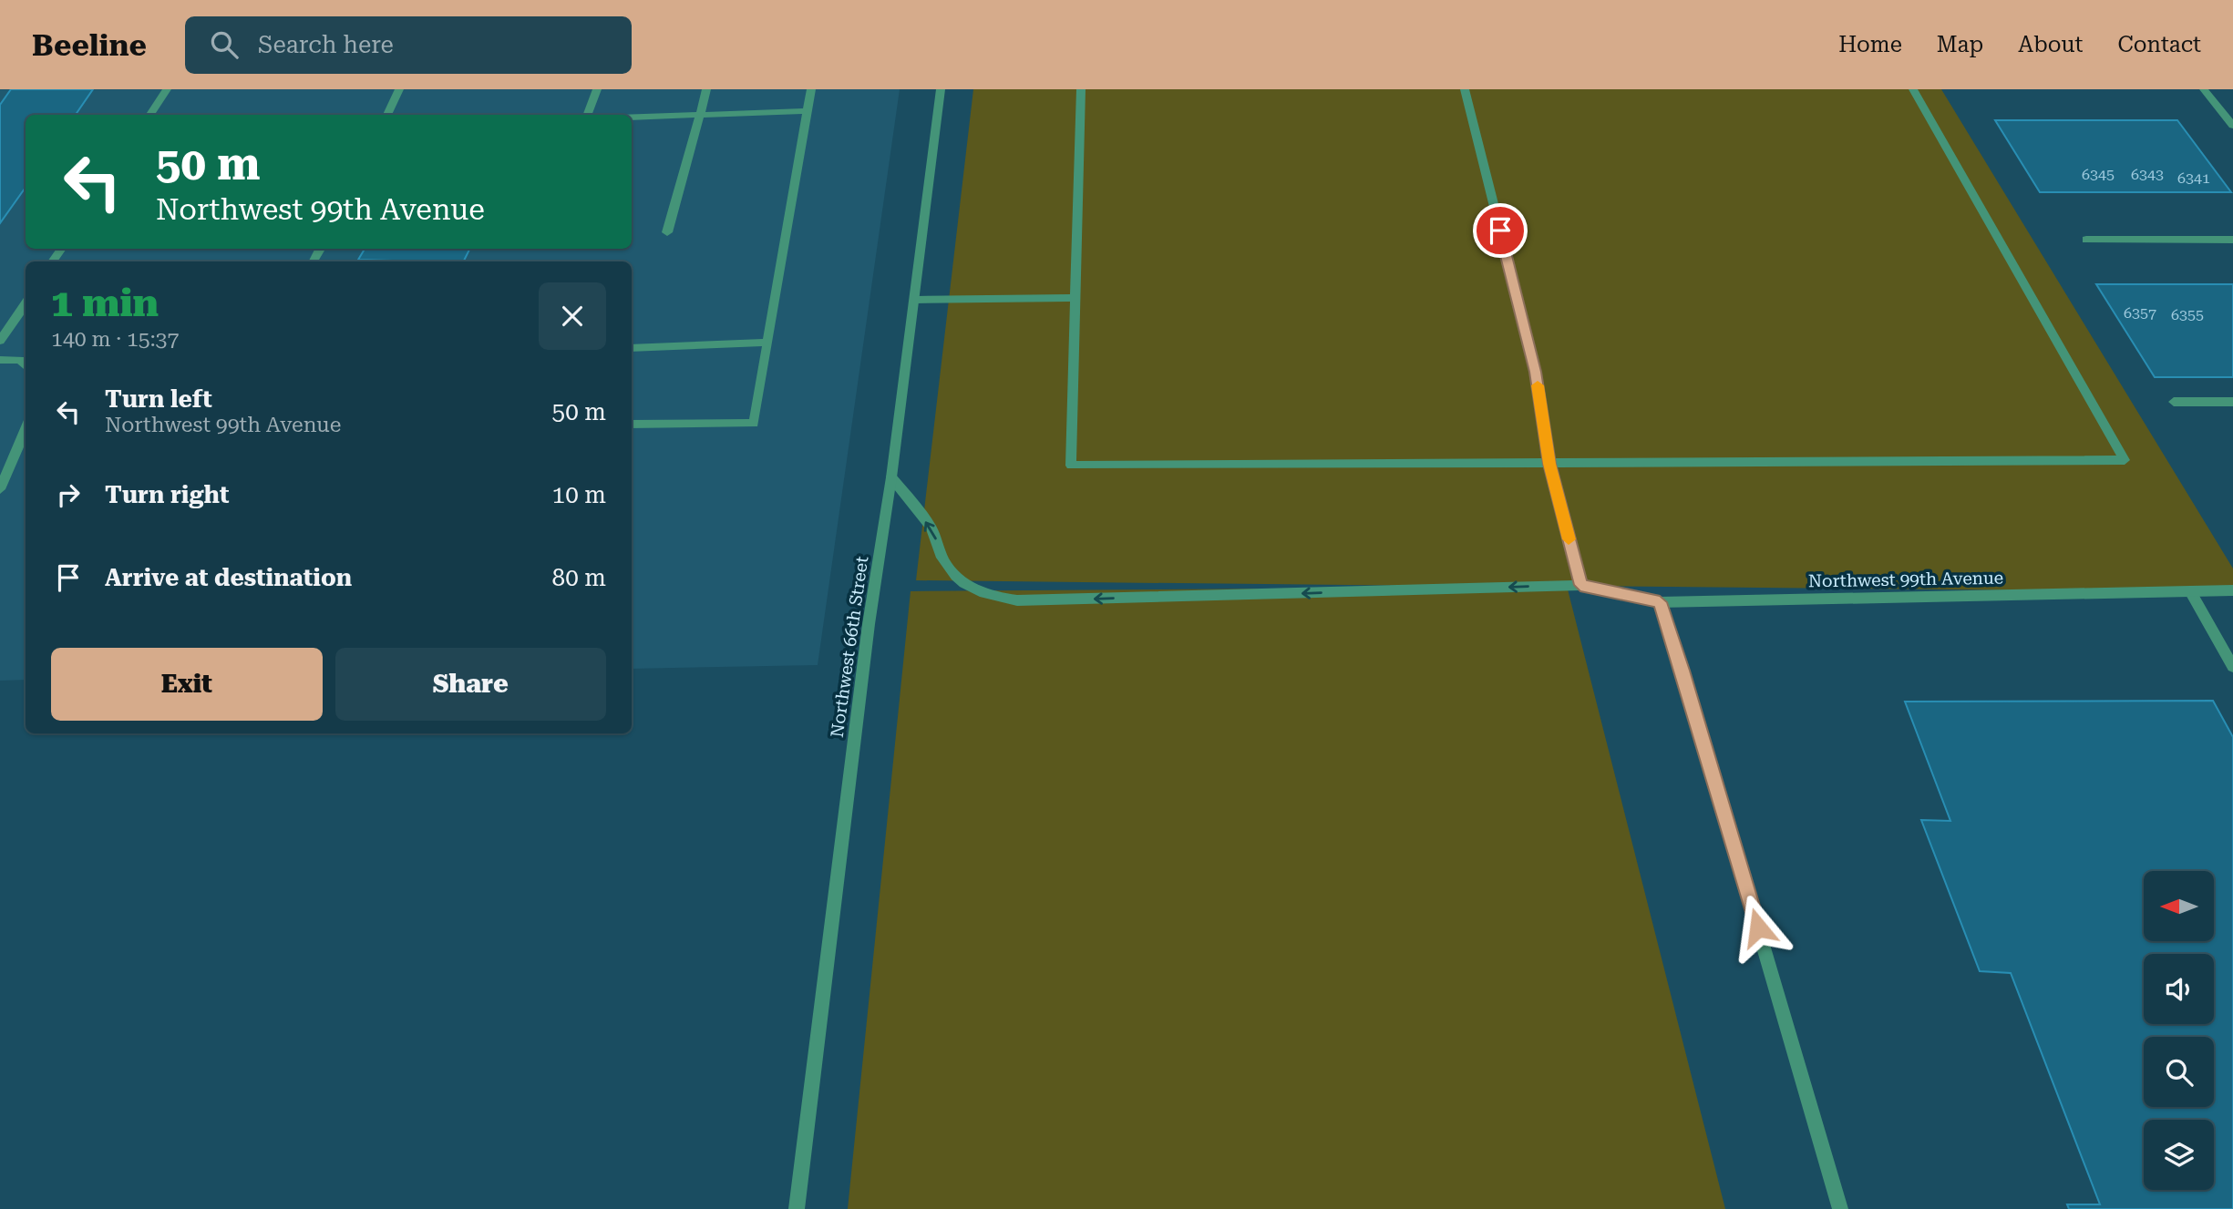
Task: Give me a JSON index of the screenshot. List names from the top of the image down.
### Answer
{
  "streets": {
    "street": ["Northwest 99th Avenue", "Northwest 66th Street"]
  },
  "crossings": [
    ["Northwest 99th Avenue", "Northwest 66th Street"]
  ],
  "one_way": ["Northwest 99th Avenue"],
  "house_numbers": [
    "6345",
    "6343",
    "6341",
    "6357",
    "6355"
  ],
  "north": "left",
  "page": {
    "header": "Beeline",
    "search": "Search here",
    "nav": [
      "Home",
      "Map",
      "About",
      "Contact"
    ],
    "turn": ["50 m", "Northwest 99th Avenue"],
    "heading": ["1 min", "140 m · 15:37"],
    "list": [
      {
        "name": "Turn left",
        "note": "Northwest 99th Avenue",
        "value": "50 m"
      },
      {
        "name": "Turn right",
        "value": "10 m"
      },
      {
        "name": "Arrive at destination",
        "value": "80 m"
      }
    ],
    "buttons": ["Exit", "Share"]
  }
}
